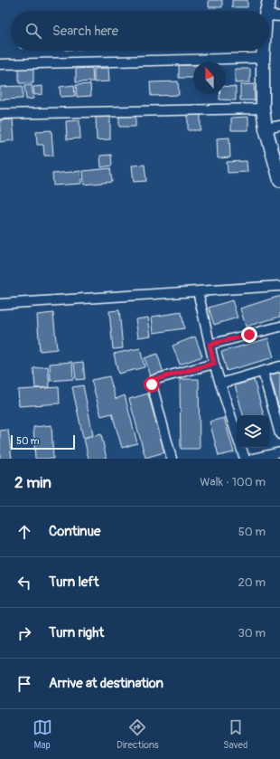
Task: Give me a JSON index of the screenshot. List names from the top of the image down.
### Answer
{
  "scale_bar": "50 m",
  "north": "top",
  "page": {
    "search": "Search here",
    "scale": "50 m",
    "heading": ["2 min", "Walk · 100 m"],
    "list": [
      ["Continue", "50 m"],
      ["Turn left", "20 m"],
      ["Turn right", "30 m"],
      "Arrive at destination"
    ],
    "nav": ["Map", "Directions", "Saved"]
  }
}
